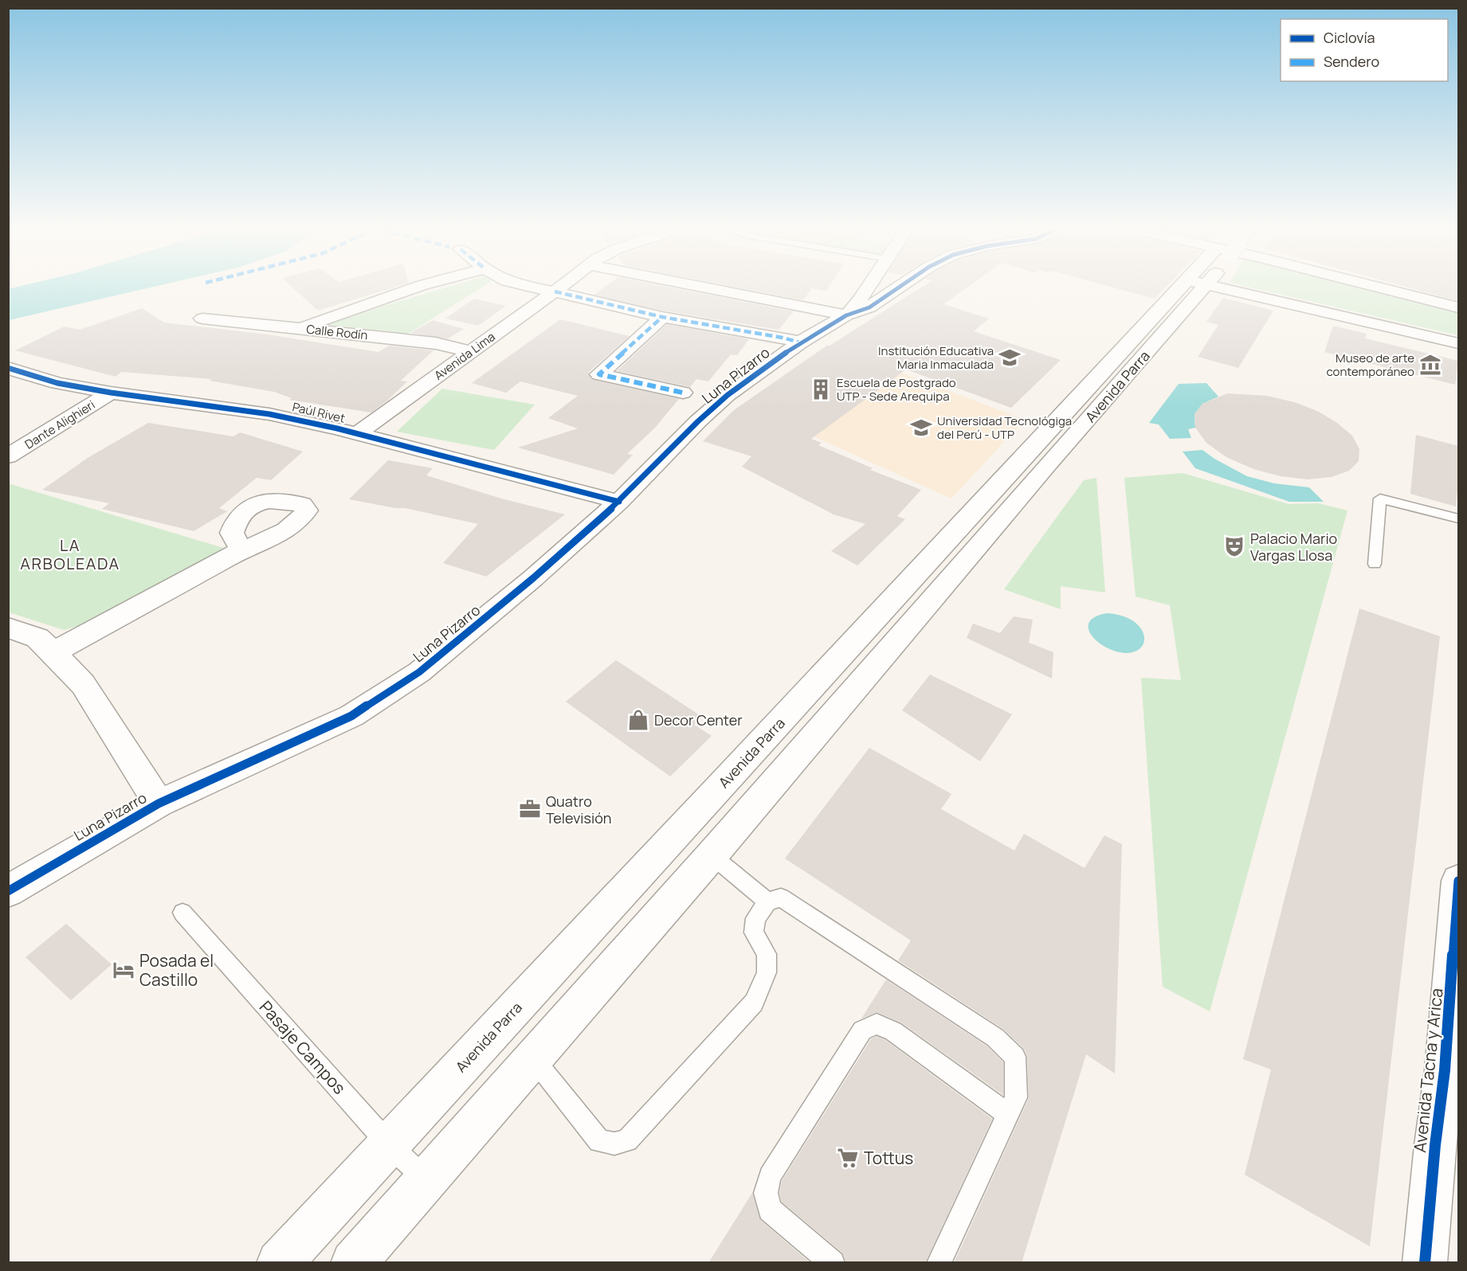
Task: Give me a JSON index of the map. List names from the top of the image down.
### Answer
{
  "streets": {
    "street": [
      "Calle Rodín",
      "Avenida Lima",
      "Luna Pizarro",
      "Avenida Parra",
      "Paúl Rivet",
      "Dante Alighieri",
      "Avenida Tacna y Arica"
    ],
    "lane": ["Pasaje Campos"]
  },
  "crossings": [
    ["Calle Rodín", "Avenida Lima"],
    ["Avenida Lima", "Paúl Rivet"],
    ["Luna Pizarro", "Paúl Rivet"],
    ["Avenida Parra", "Pasaje Campos"],
    ["Paúl Rivet", "Dante Alighieri"]
  ],
  "districts": ["LA ARBOLEADA"],
  "places": {
    "school or university": ["Institución Educativa Maria Inmaculada", "Universidad Tecnológiga del Perú - UTP"],
    "museum": ["Museo de arte contemporáneo"],
    "building": ["Escuela de Postgrado UTP - Sede Arequipa"],
    "theatre": ["Palacio Mario Vargas Llosa"],
    "shop": ["Decor Center"],
    "office": ["Quatro Televisión"],
    "hotel": ["Posada el Castillo"],
    "supermarket": ["Tottus"]
  },
  "legend": ["Ciclovía", "Sendero"]
}
